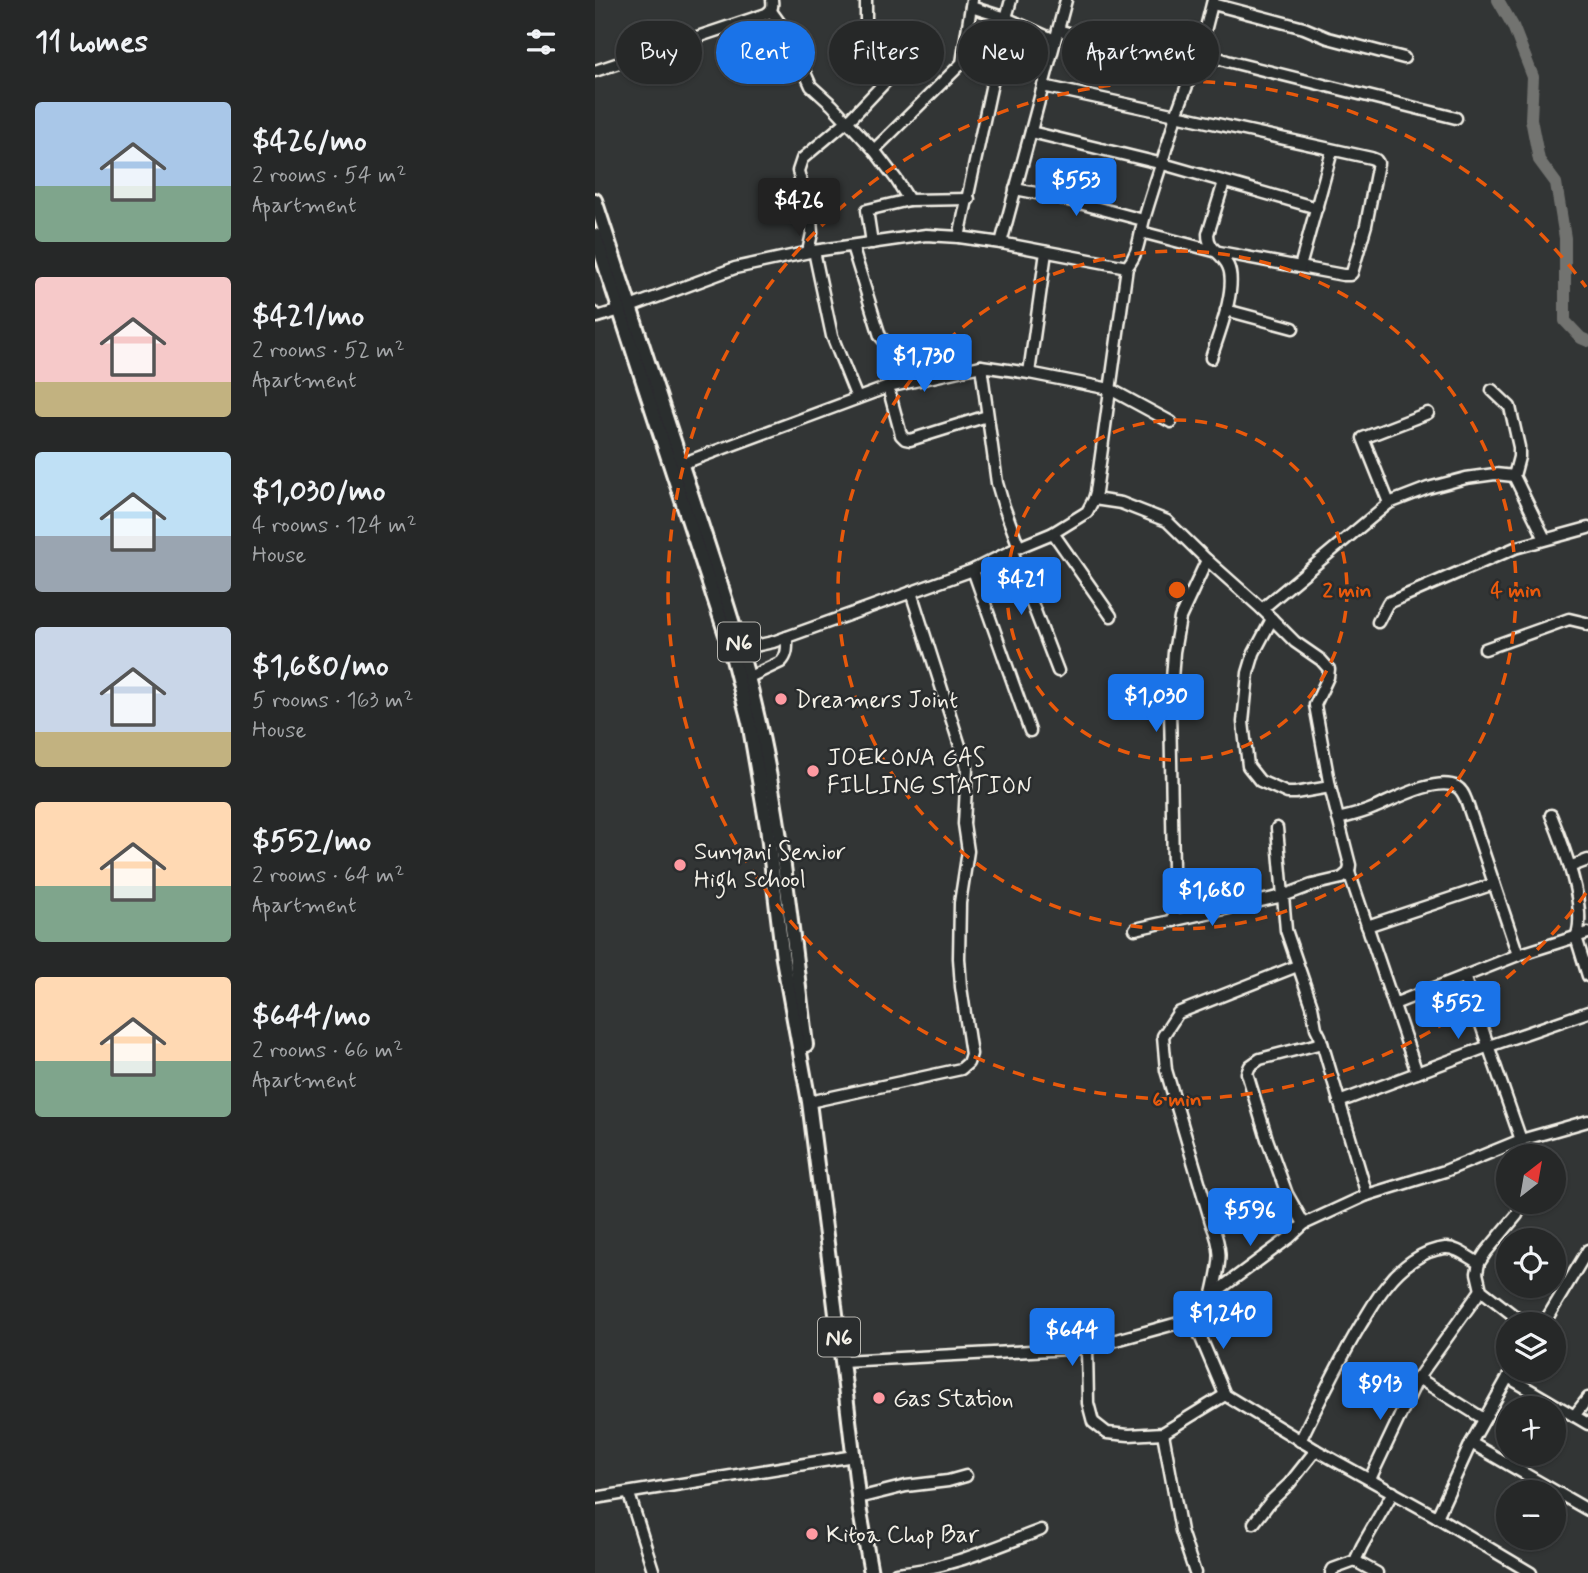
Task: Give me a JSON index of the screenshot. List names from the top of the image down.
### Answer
{
  "streets": {
    "main road": ["N6"]
  },
  "places": [
    "Dreamers Joint",
    "JOEKONA GAS FILLING STATION",
    "Sunyani Senior High School",
    "Gas Station",
    "Kitoa Chop Bar"
  ],
  "north": "top right",
  "page": {
    "heading": "11 homes",
    "chip": [
      "Buy",
      "Rent",
      "Filters",
      "New",
      "Apartment"
    ],
    "list": [
      {
        "name": "$426/mo",
        "note": "2 rooms · 54 m² · Apartment"
      },
      {
        "name": "$421/mo",
        "note": "2 rooms · 52 m² · Apartment"
      },
      {
        "name": "$1,030/mo",
        "note": "4 rooms · 124 m² · House"
      },
      {
        "name": "$1,680/mo",
        "note": "5 rooms · 163 m² · House"
      },
      {
        "name": "$552/mo",
        "note": "2 rooms · 64 m² · Apartment"
      },
      {
        "name": "$644/mo",
        "note": "2 rooms · 66 m² · Apartment"
      }
    ],
    "price": [
      "$553",
      "$426",
      "$1,730",
      "$421",
      "$1,030",
      "$1,680",
      "$552",
      "$596",
      "$1,240",
      "$644",
      "$913"
    ],
    "map_buttons": ["+", "−"]
  },
  "rings": ["2 min", "4 min", "6 min"]
}
